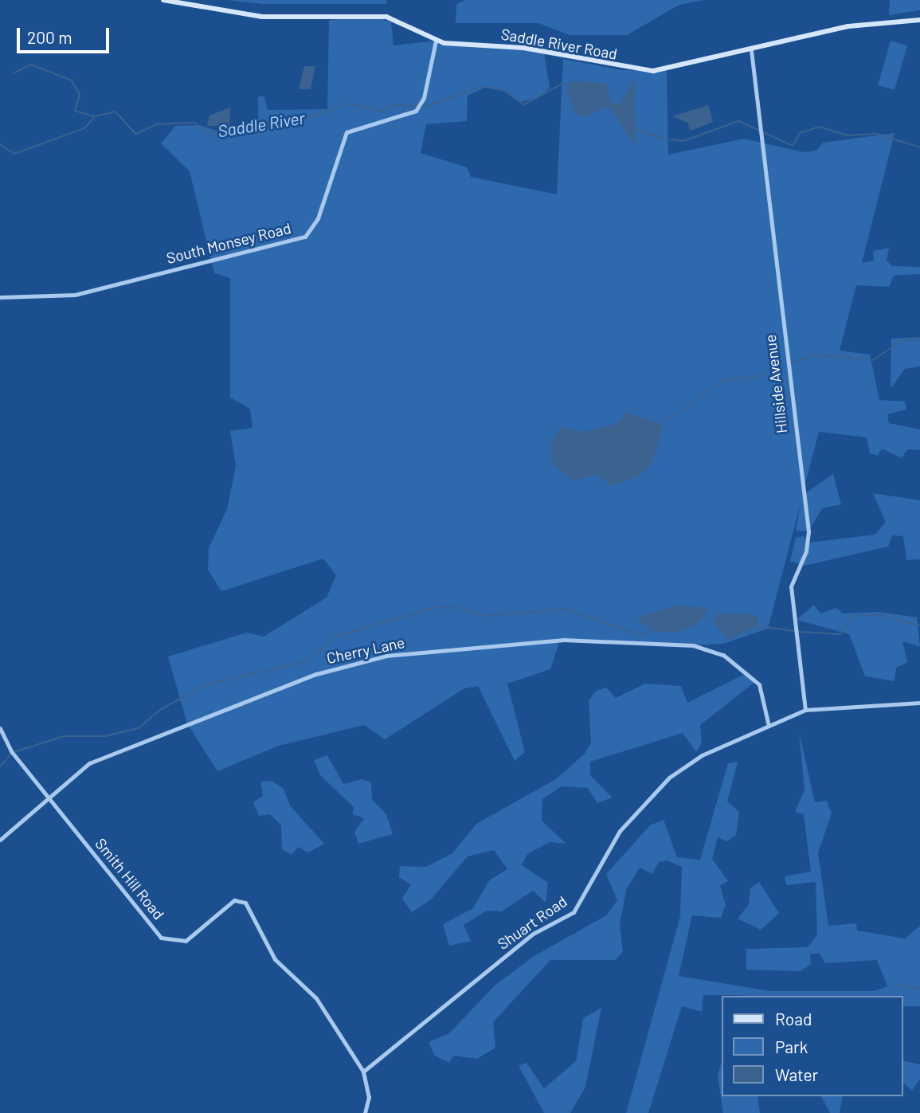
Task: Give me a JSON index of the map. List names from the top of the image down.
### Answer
{
  "streets": {
    "main road": ["Saddle River Road"],
    "street": [
      "South Monsey Road",
      "Hillside Avenue",
      "Cherry Lane",
      "Smith Hill Road",
      "Shuart Road"
    ]
  },
  "crossings": [
    ["Saddle River Road", "South Monsey Road"],
    ["Saddle River Road", "Hillside Avenue"],
    ["Hillside Avenue", "Shuart Road"],
    ["Cherry Lane", "Smith Hill Road"],
    ["Cherry Lane", "Shuart Road"],
    ["Smith Hill Road", "Shuart Road"]
  ],
  "water": ["Saddle River"],
  "legend": ["Road", "Park", "Water"],
  "scale_bar": "200 m"
}
